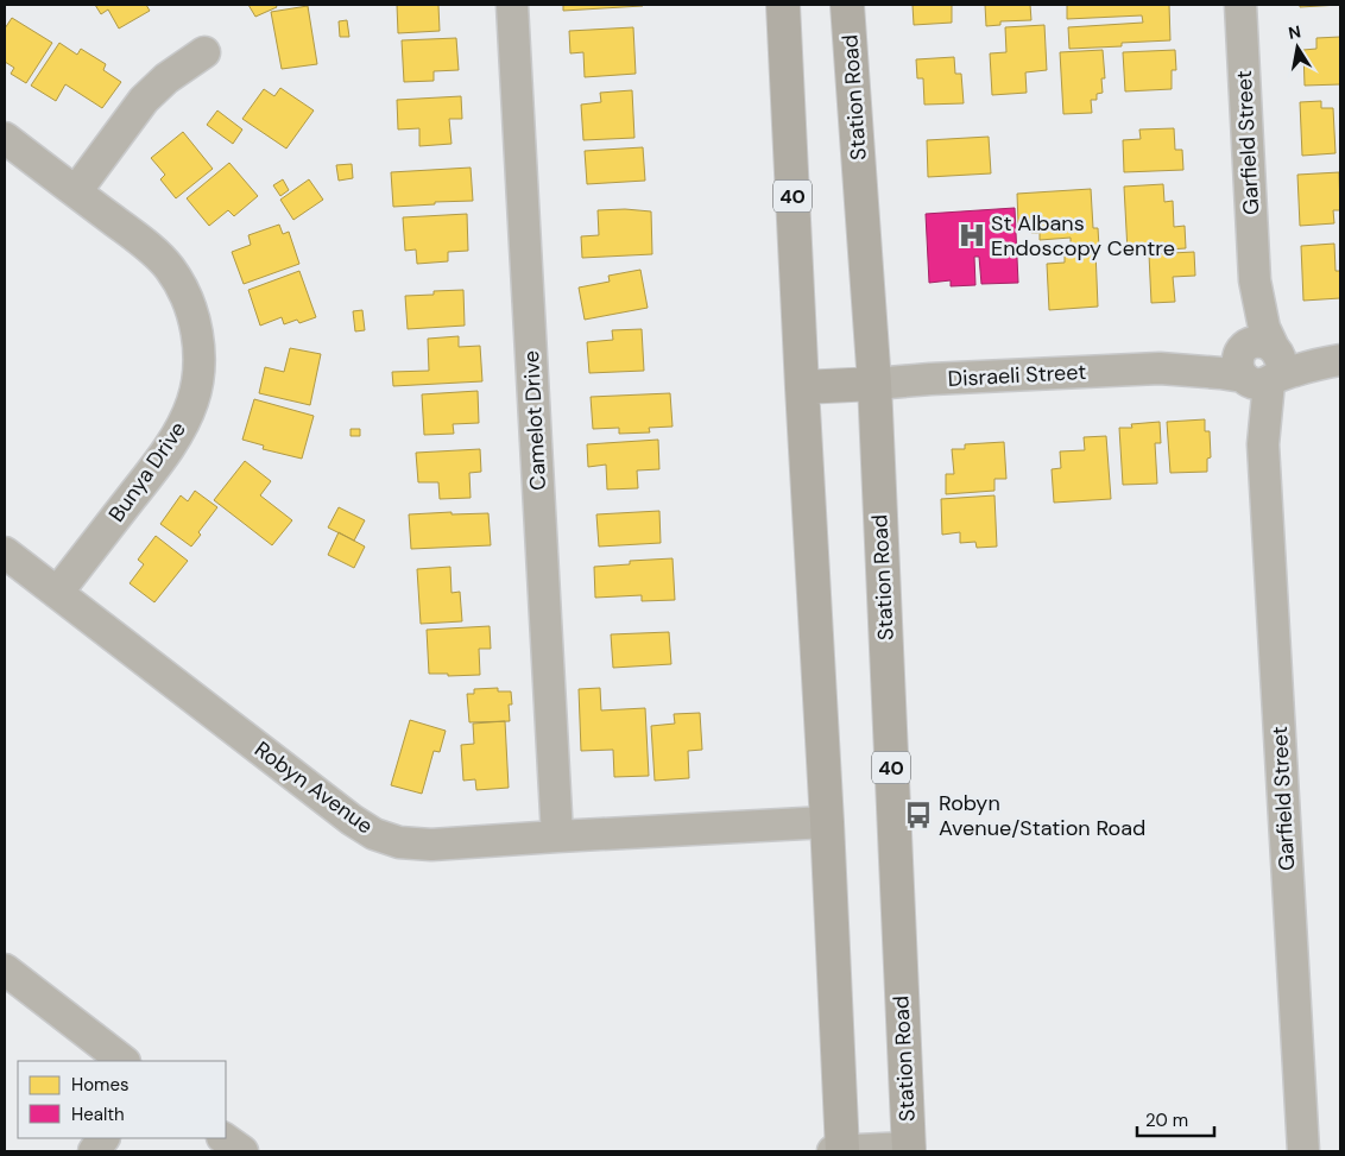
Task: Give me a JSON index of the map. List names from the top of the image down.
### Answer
{
  "streets": {
    "main road": ["Station Road", "40"],
    "street": [
      "Garfield Street",
      "Disraeli Street",
      "Camelot Drive",
      "Bunya Drive",
      "Robyn Avenue"
    ]
  },
  "crossings": [
    ["Station Road", "Disraeli Street"],
    ["Garfield Street", "Disraeli Street"],
    ["40", "Robyn Avenue"],
    ["Camelot Drive", "Robyn Avenue"],
    ["Bunya Drive", "Robyn Avenue"]
  ],
  "places": {
    "hospital": ["St Albans Endoscopy Centre"],
    "bus stop": ["Robyn Avenue/Station Road"]
  },
  "legend": ["Homes", "Health"],
  "scale_bar": "20 m",
  "north": "top"
}
